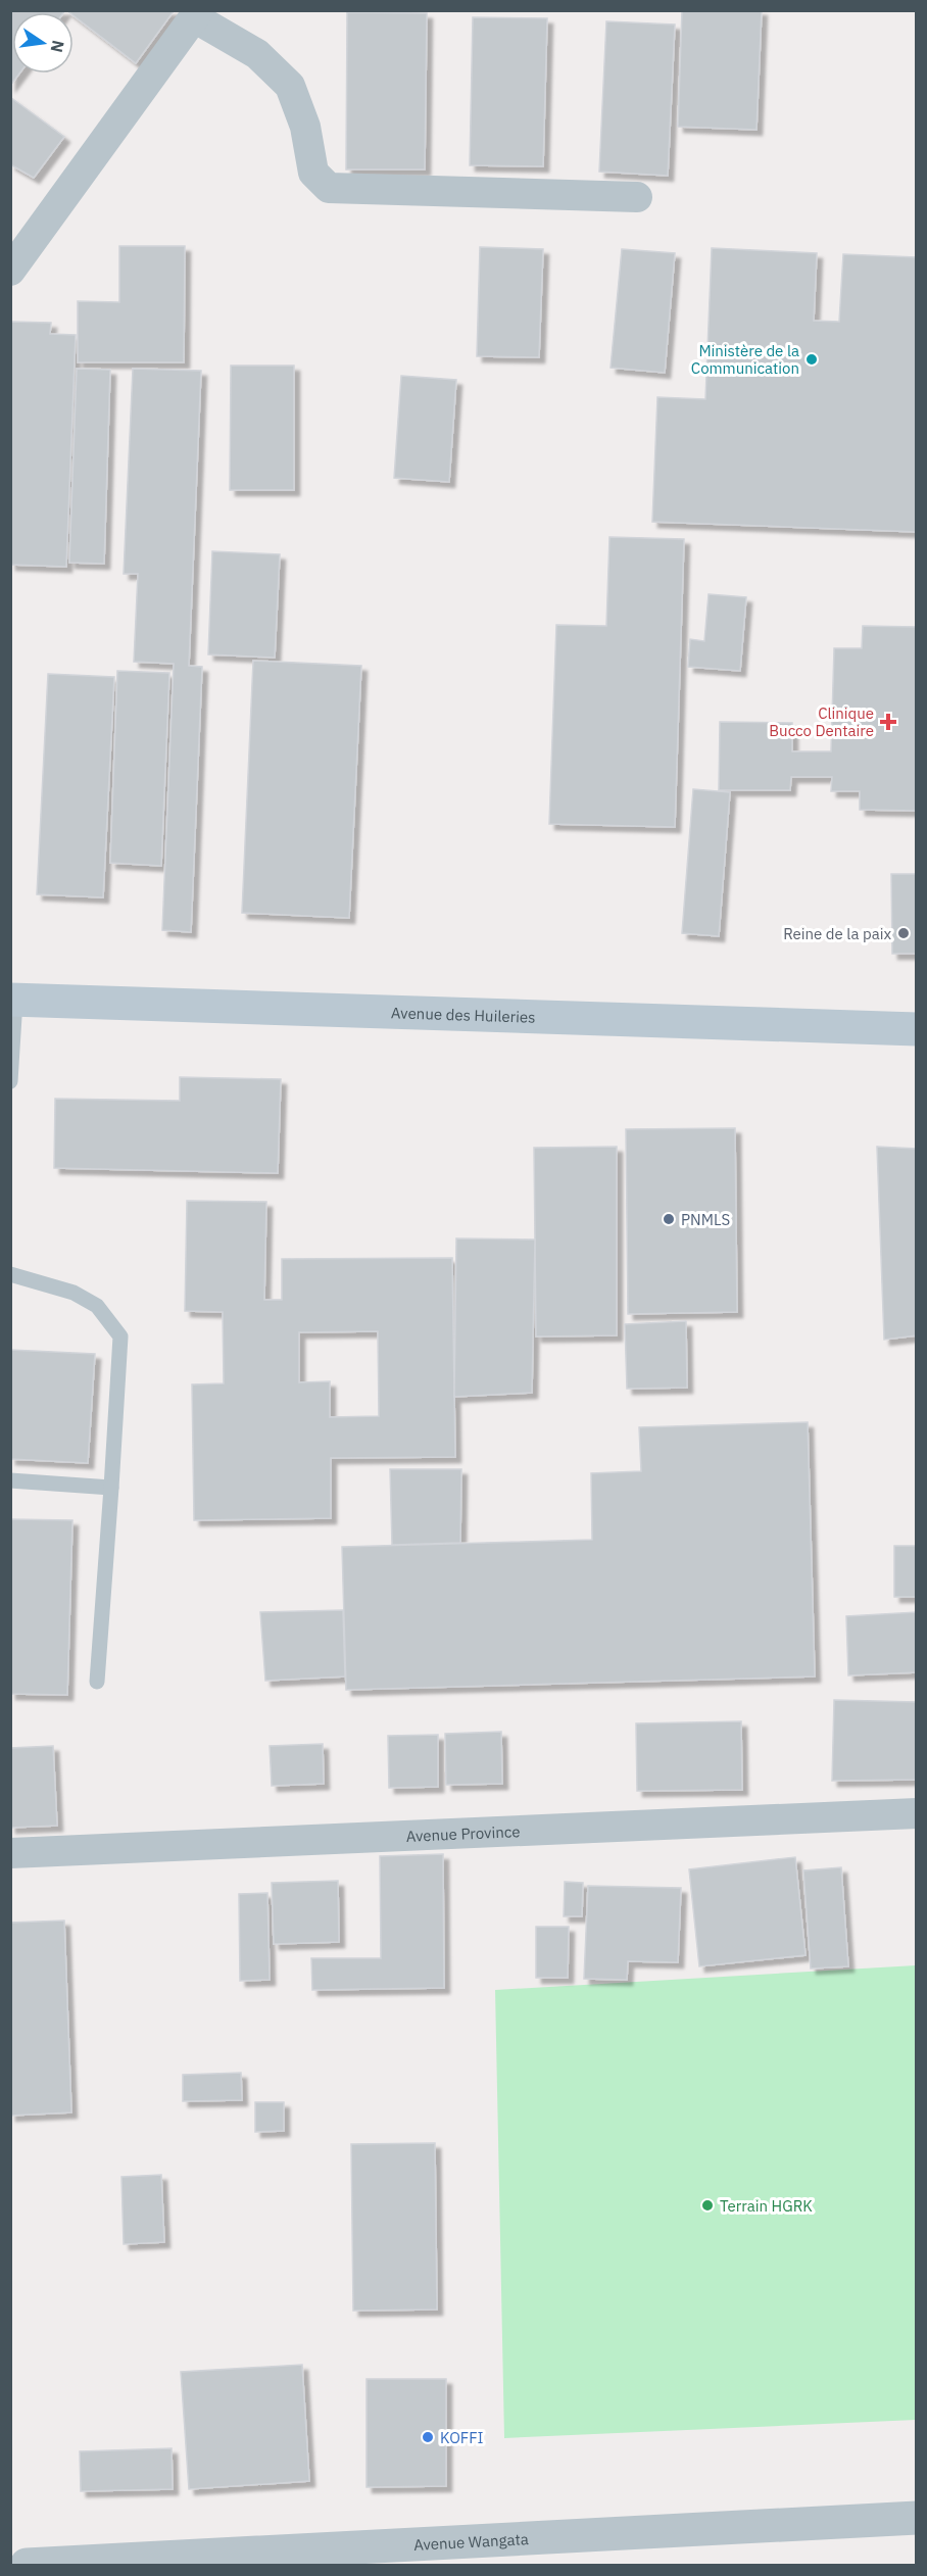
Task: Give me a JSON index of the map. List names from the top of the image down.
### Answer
{
  "streets": {
    "main road": ["Avenue des Huileries"],
    "street": ["Avenue Province", "Avenue Wangata"]
  },
  "places": {
    "other": [
      "Ministère de la Communication",
      "Reine de la paix",
      "PNMLS",
      "Terrain HGRK",
      "KOFFI"
    ],
    "health": ["Clinique Bucco Dentaire"]
  },
  "north": "right"
}
